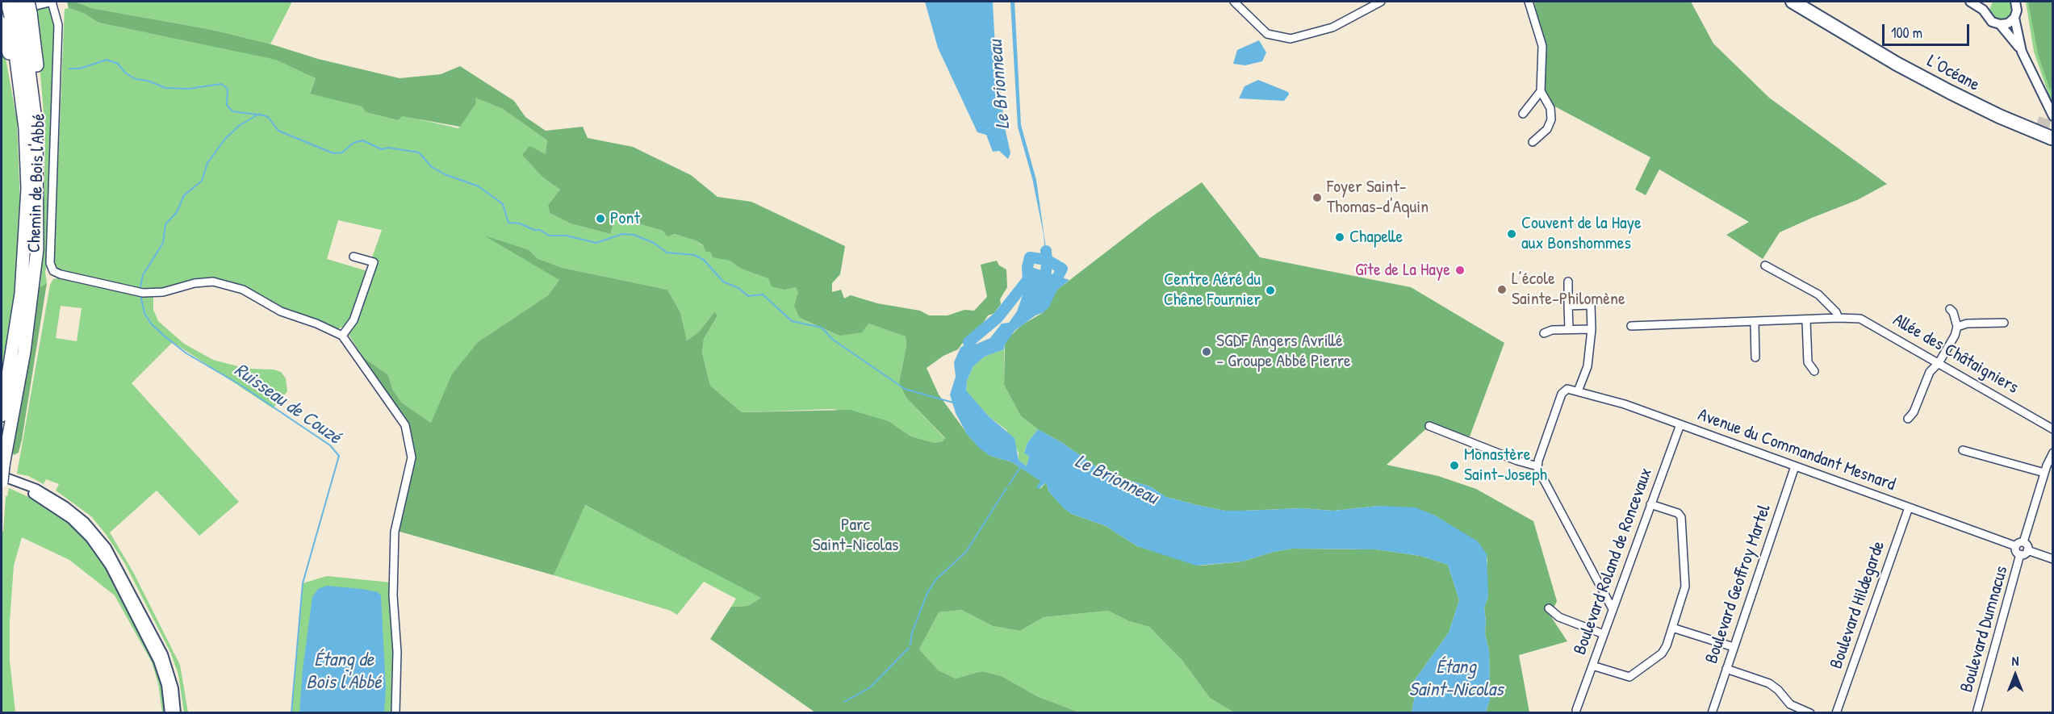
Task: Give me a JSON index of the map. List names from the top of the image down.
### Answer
{
  "streets": {
    "highway": ["L’Océane"],
    "street": [
      "Chemin de Bois l'Abbé",
      "Allée des Châtaigniers",
      "Avenue du Commandant Mesnard",
      "Boulevard Roland de Roncevaux",
      "Boulevard Geoffroy Martel",
      "Boulevard Hildegarde",
      "Boulevard Dumnacus"
    ]
  },
  "crossings": [
    ["Avenue du Commandant Mesnard", "Boulevard Roland de Roncevaux"],
    ["Avenue du Commandant Mesnard", "Boulevard Geoffroy Martel"],
    ["Avenue du Commandant Mesnard", "Boulevard Hildegarde"]
  ],
  "water": [
    "Le Brionneau",
    "Ruisseau de Couzé",
    "Étang de Bois l'Abbé",
    "Étang Saint-Nicolas"
  ],
  "parks": ["Parc Saint-Nicolas"],
  "places": [
    "Foyer Saint- Thomas-d'Aquin",
    "Pont",
    "Couvent de la Haye aux Bonshommes",
    "Chapelle",
    "Gîte de La Haye",
    "L’école Sainte-Philomène",
    "Centre Aéré du Chêne Fournier",
    "SGDF Angers Avrillé – Groupe Abbé Pierre",
    "Monastère Saint-Joseph"
  ],
  "scale_bar": "100 m",
  "north": "top"
}
